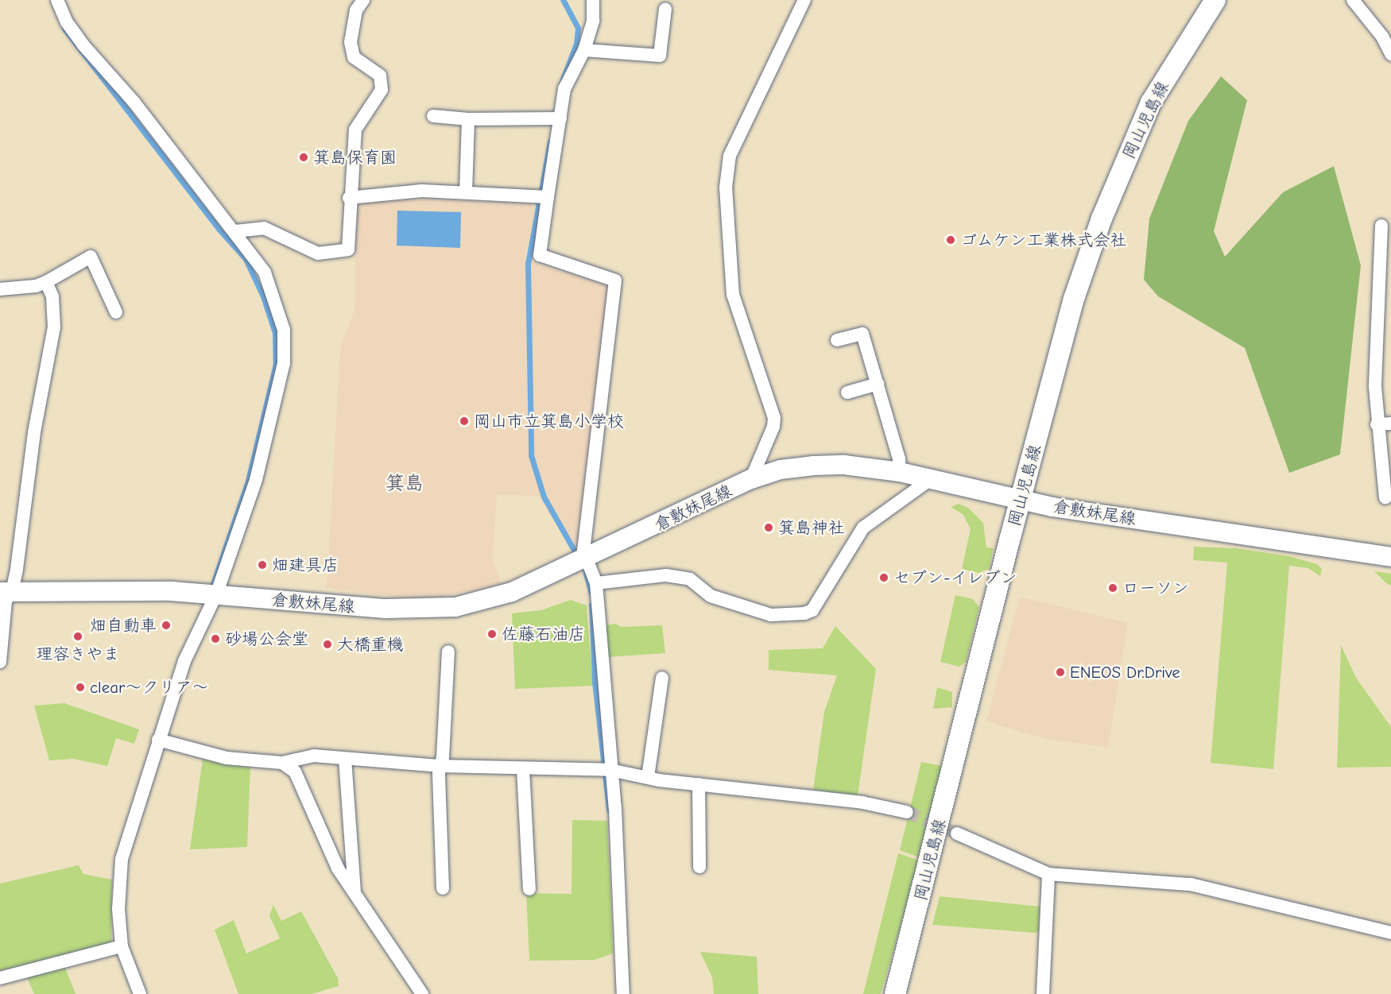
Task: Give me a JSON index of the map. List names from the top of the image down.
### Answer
{
  "streets": {
    "main road": ["岡山児島線", "倉敷妹尾線"]
  },
  "crossings": [
    ["岡山児島線", "倉敷妹尾線"]
  ],
  "districts": ["箕島"],
  "places": [
    "箕島保育園",
    "ゴムケン工業株式会社",
    "岡山市立箕島小学校",
    "箕島神社",
    "畑建具店",
    "セブン-イレブン",
    "ローソン",
    "畑自動車",
    "佐藤石油店",
    "理容きやま",
    "砂場公会堂",
    "大橋重機",
    "ENEOS Dr.Drive",
    "clear～クリア～"
  ]
}
